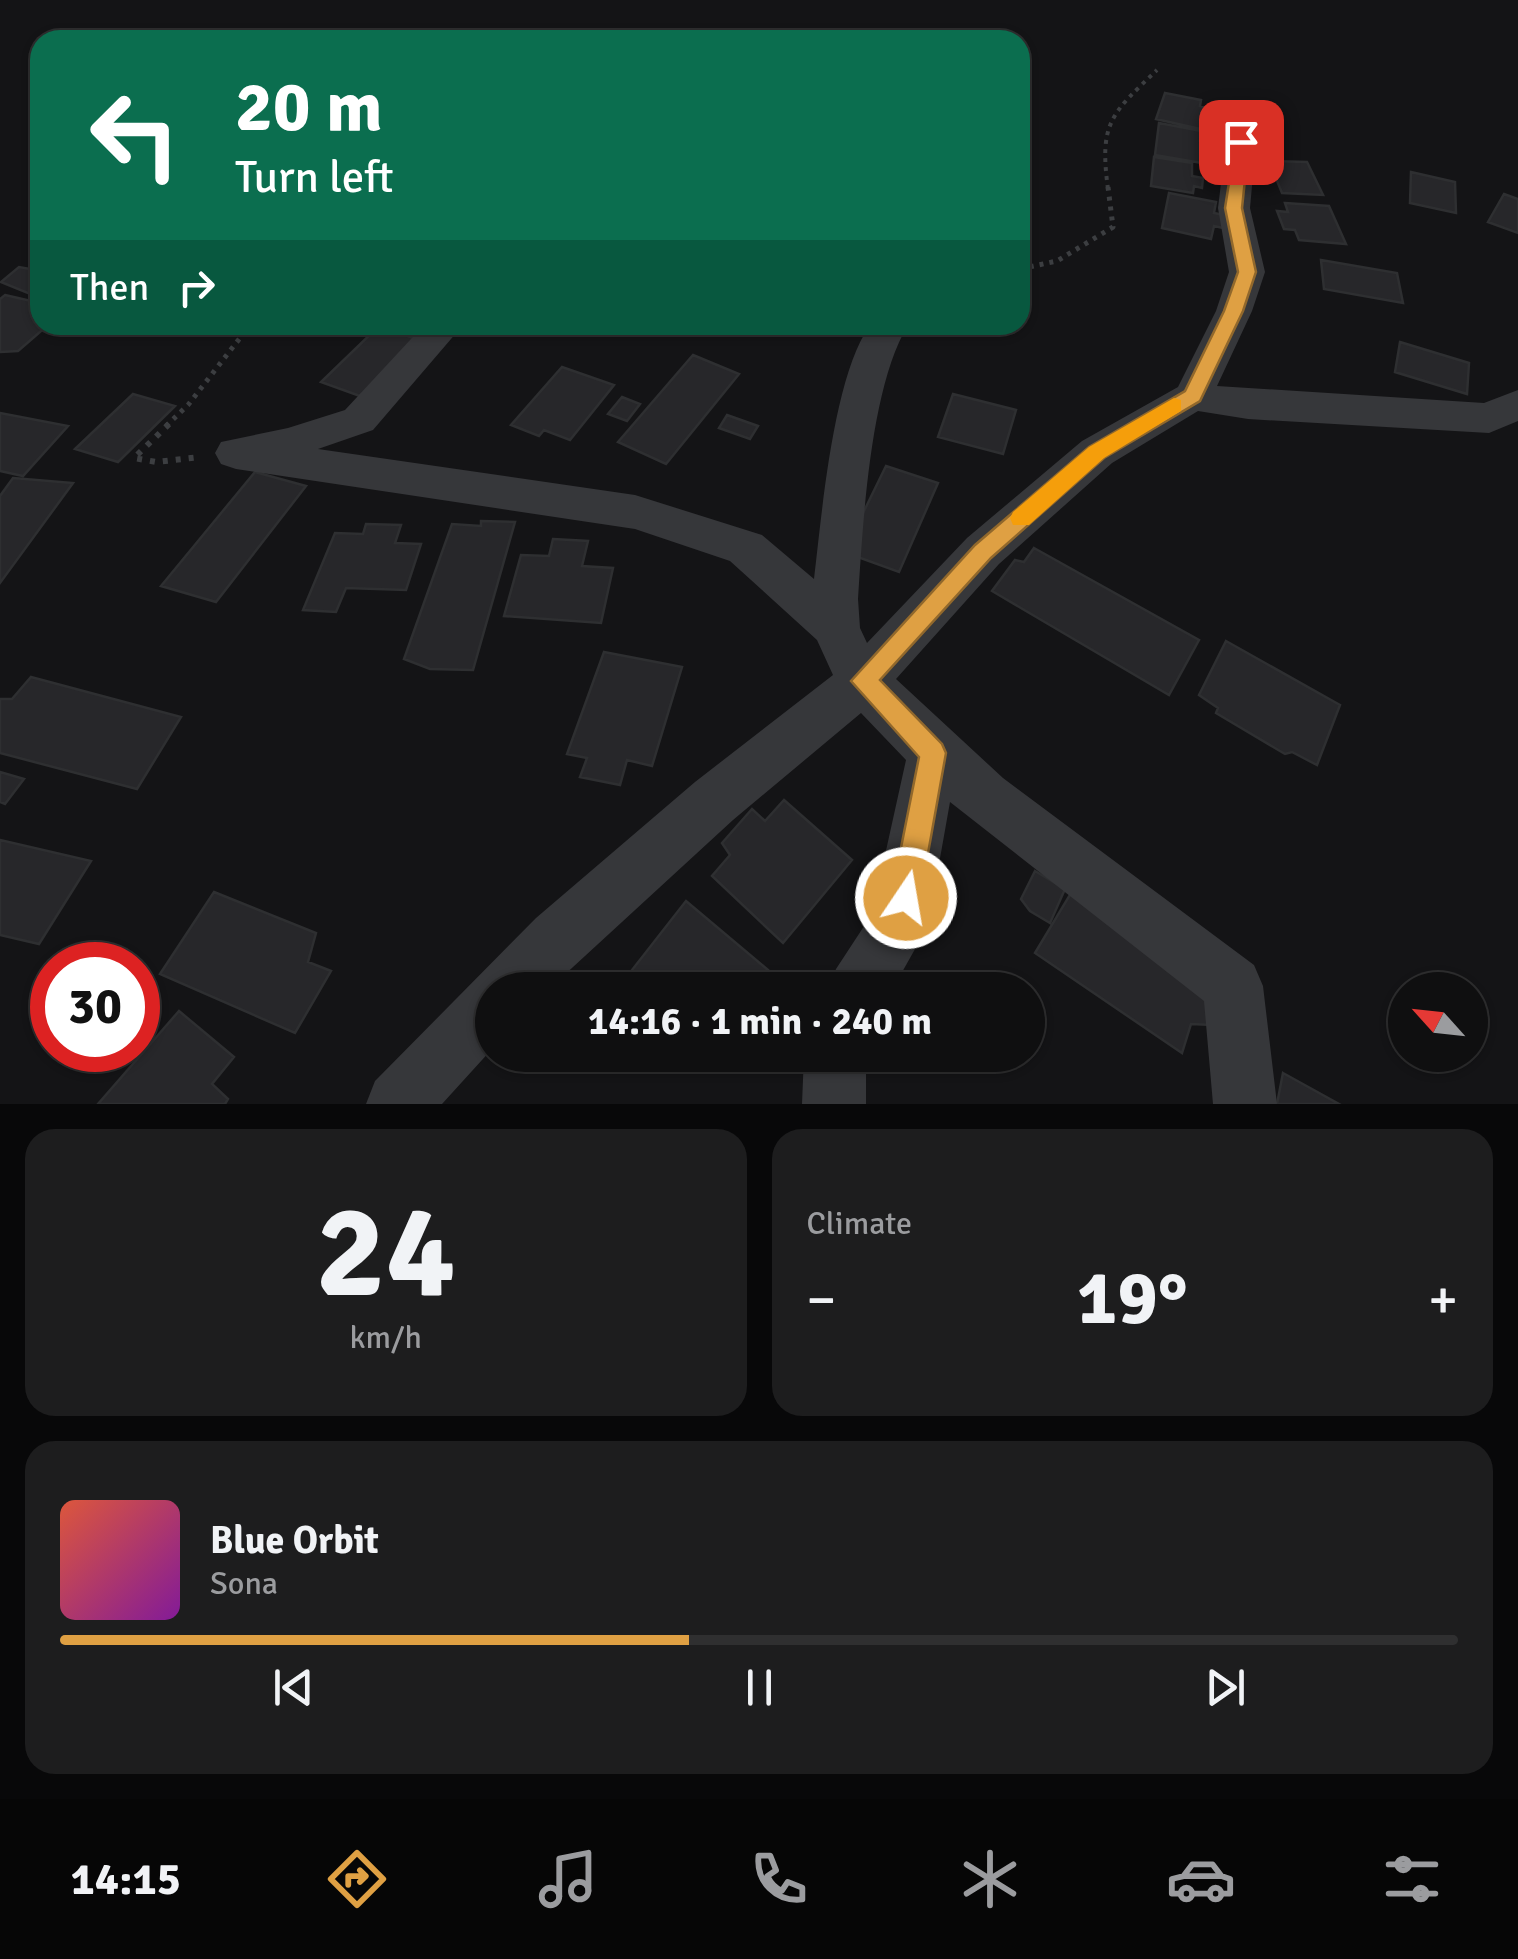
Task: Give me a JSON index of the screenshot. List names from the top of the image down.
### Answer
{
  "north": "top left",
  "page": {
    "turn": ["20 m", "Turn left"],
    "then": "Then",
    "limit": "30",
    "trip": "14:16 · 1 min · 240 m",
    "tile": [
      ["24", "km/h"],
      "Climate"
    ],
    "heat": ["−", "19°", "+"],
    "song": ["Blue Orbit", "Sona"],
    "tabs": "14:15"
  }
}
